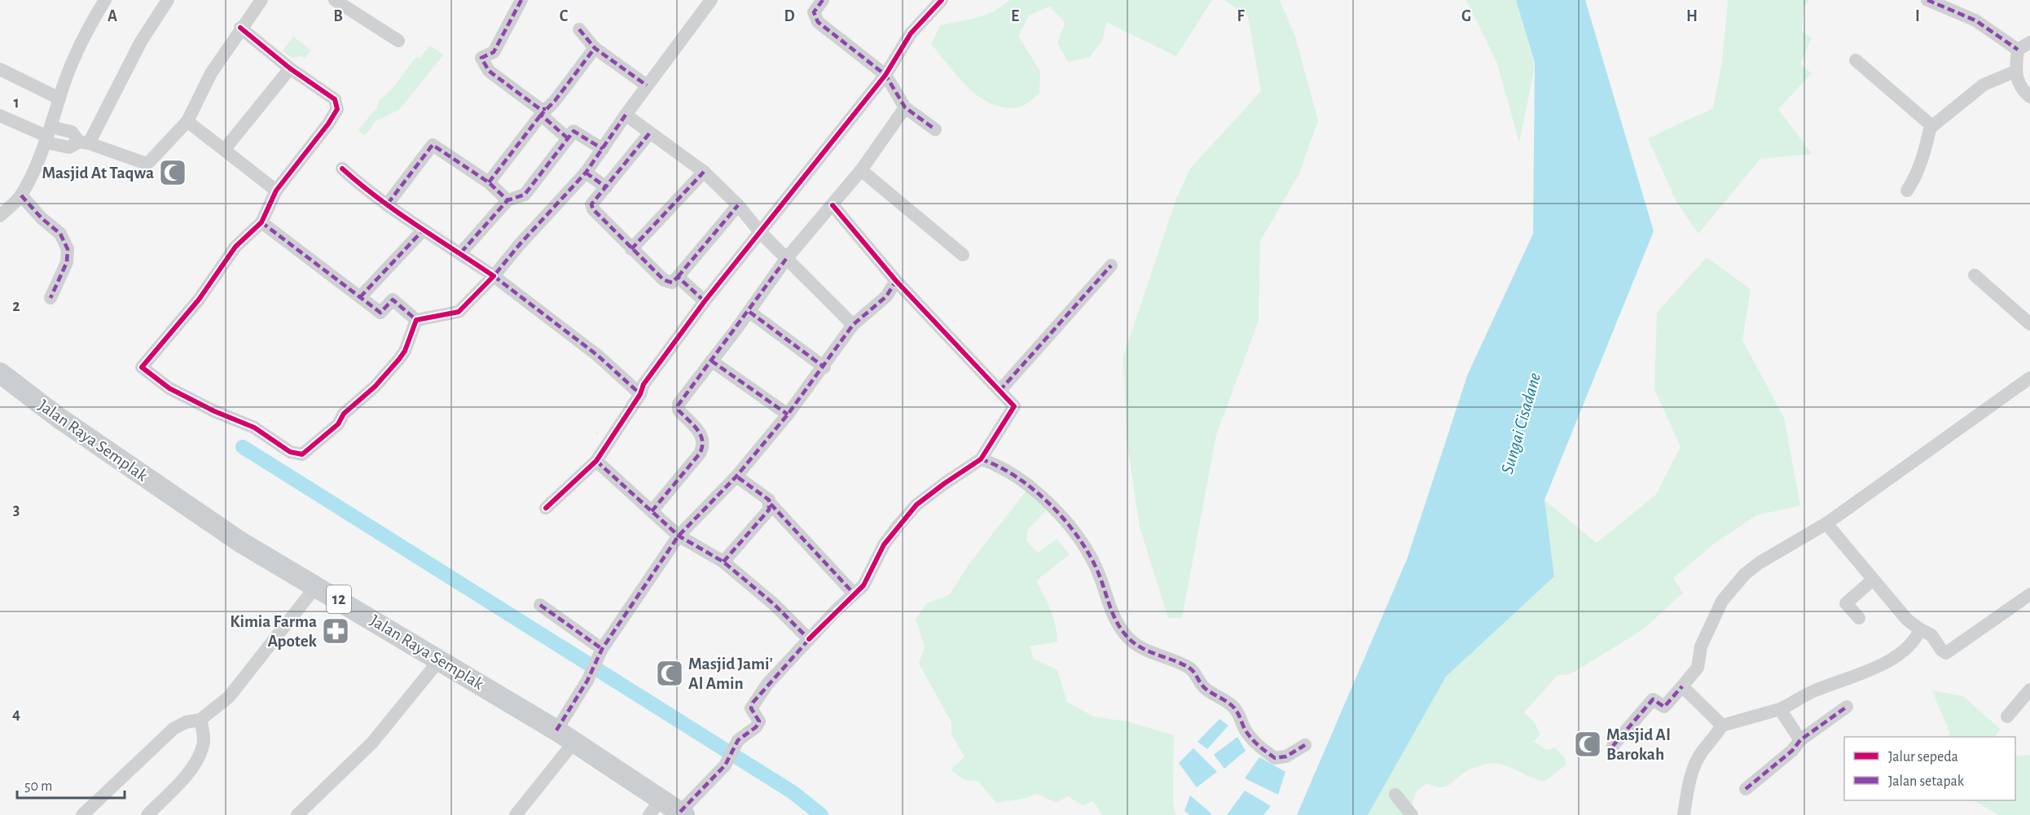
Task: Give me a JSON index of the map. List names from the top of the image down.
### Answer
{
  "streets": {
    "main road": ["Jalan Raya Semplak", "12"]
  },
  "water": ["Sungai Cisadane"],
  "places": {
    "mosque": ["Masjid At Taqwa", "Masjid Jami' Al Amin", "Masjid Al Barokah"],
    "pharmacy": ["Kimia Farma Apotek"]
  },
  "legend": ["Jalur sepeda", "Jalan setapak"],
  "scale_bar": "50 m",
  "grid": {
    "columns": [
      "A",
      "B",
      "C",
      "D",
      "E",
      "F",
      "G",
      "H",
      "I"
    ],
    "rows": [
      "1",
      "2",
      "3",
      "4"
    ]
  }
}
